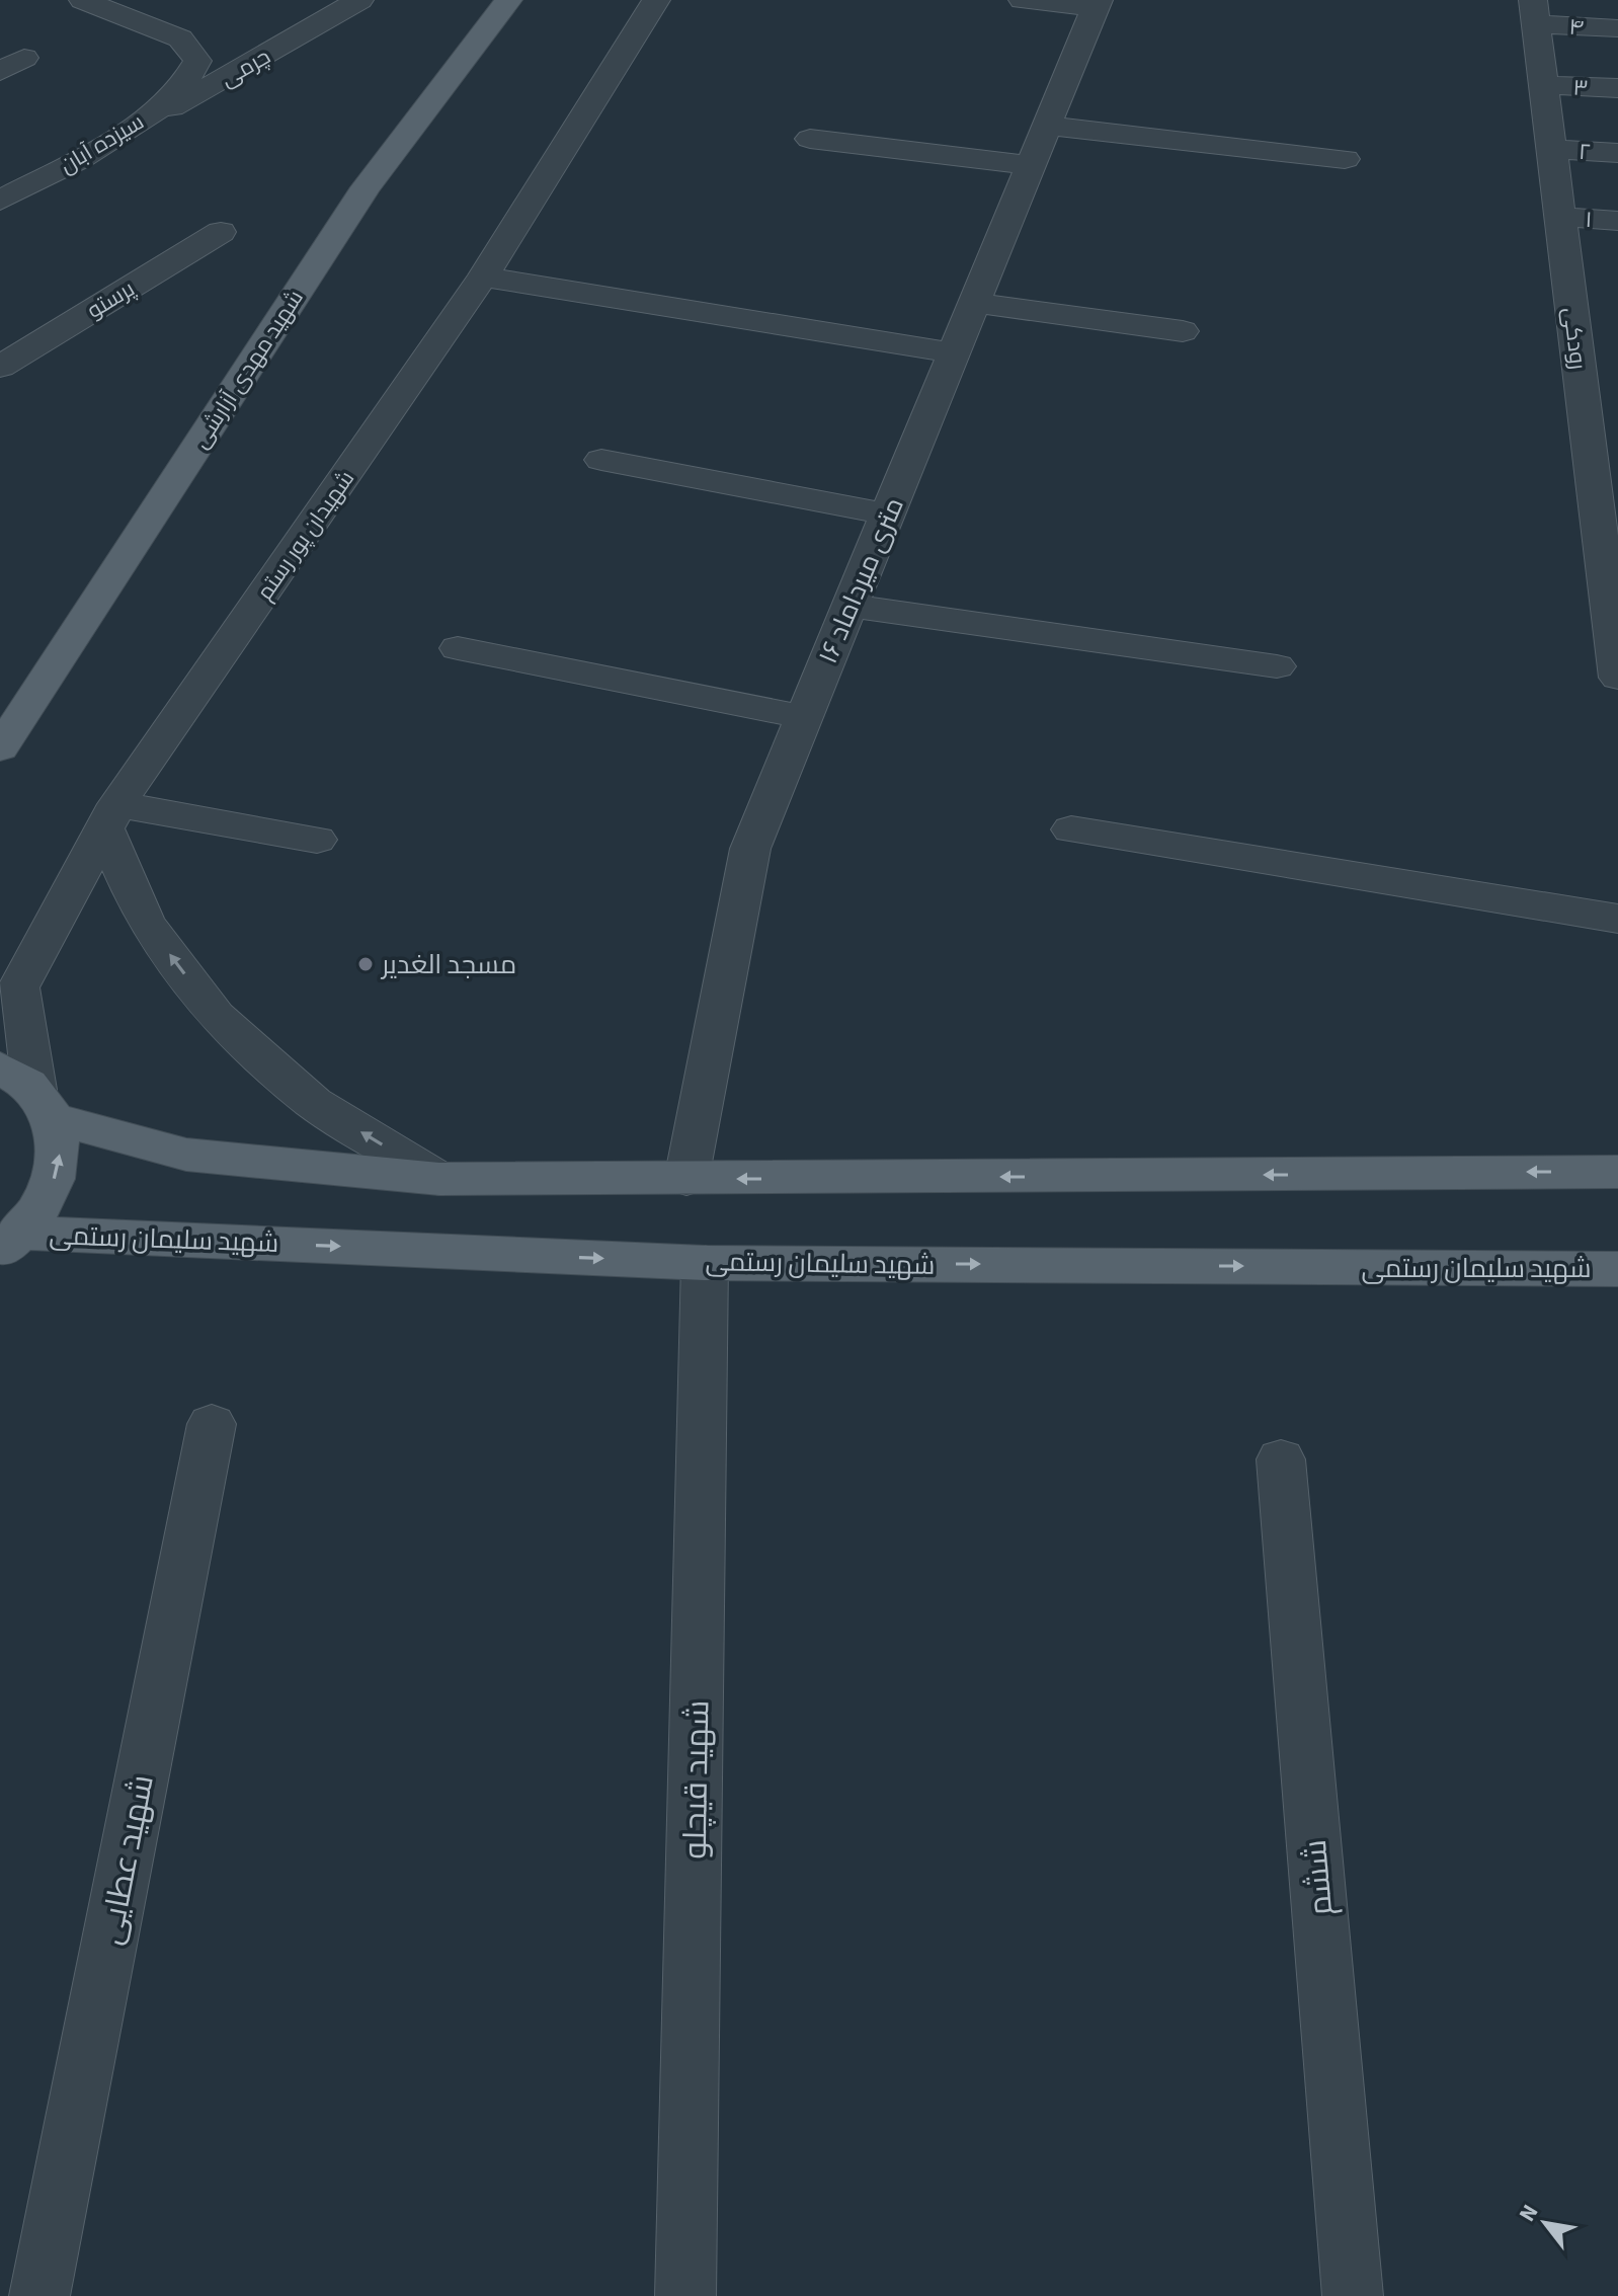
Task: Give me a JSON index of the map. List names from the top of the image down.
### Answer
{
  "streets": {
    "main road": ["شهید مهدی آزارشی", "شهید سلیمان رستمی"],
    "street": [
      "۴",
      "چرمی",
      "۳",
      "سیزده آبان",
      "۲",
      "۱",
      "پرستو",
      "رودکی",
      "شهیدان پور رستم",
      "۱۶ متری میرداماد",
      "شهید قیچلو",
      "شهید عطایی",
      "ششم"
    ]
  },
  "crossings": [
    ["۴", "رودکی"],
    ["چرمی", "سیزده آبان"],
    ["۳", "رودکی"],
    ["۲", "رودکی"],
    ["۱", "رودکی"],
    ["شهید سلیمان رستمی", "شهید قیچلو"]
  ],
  "places": ["مسجد الغدیر"],
  "north": "top left"
}
